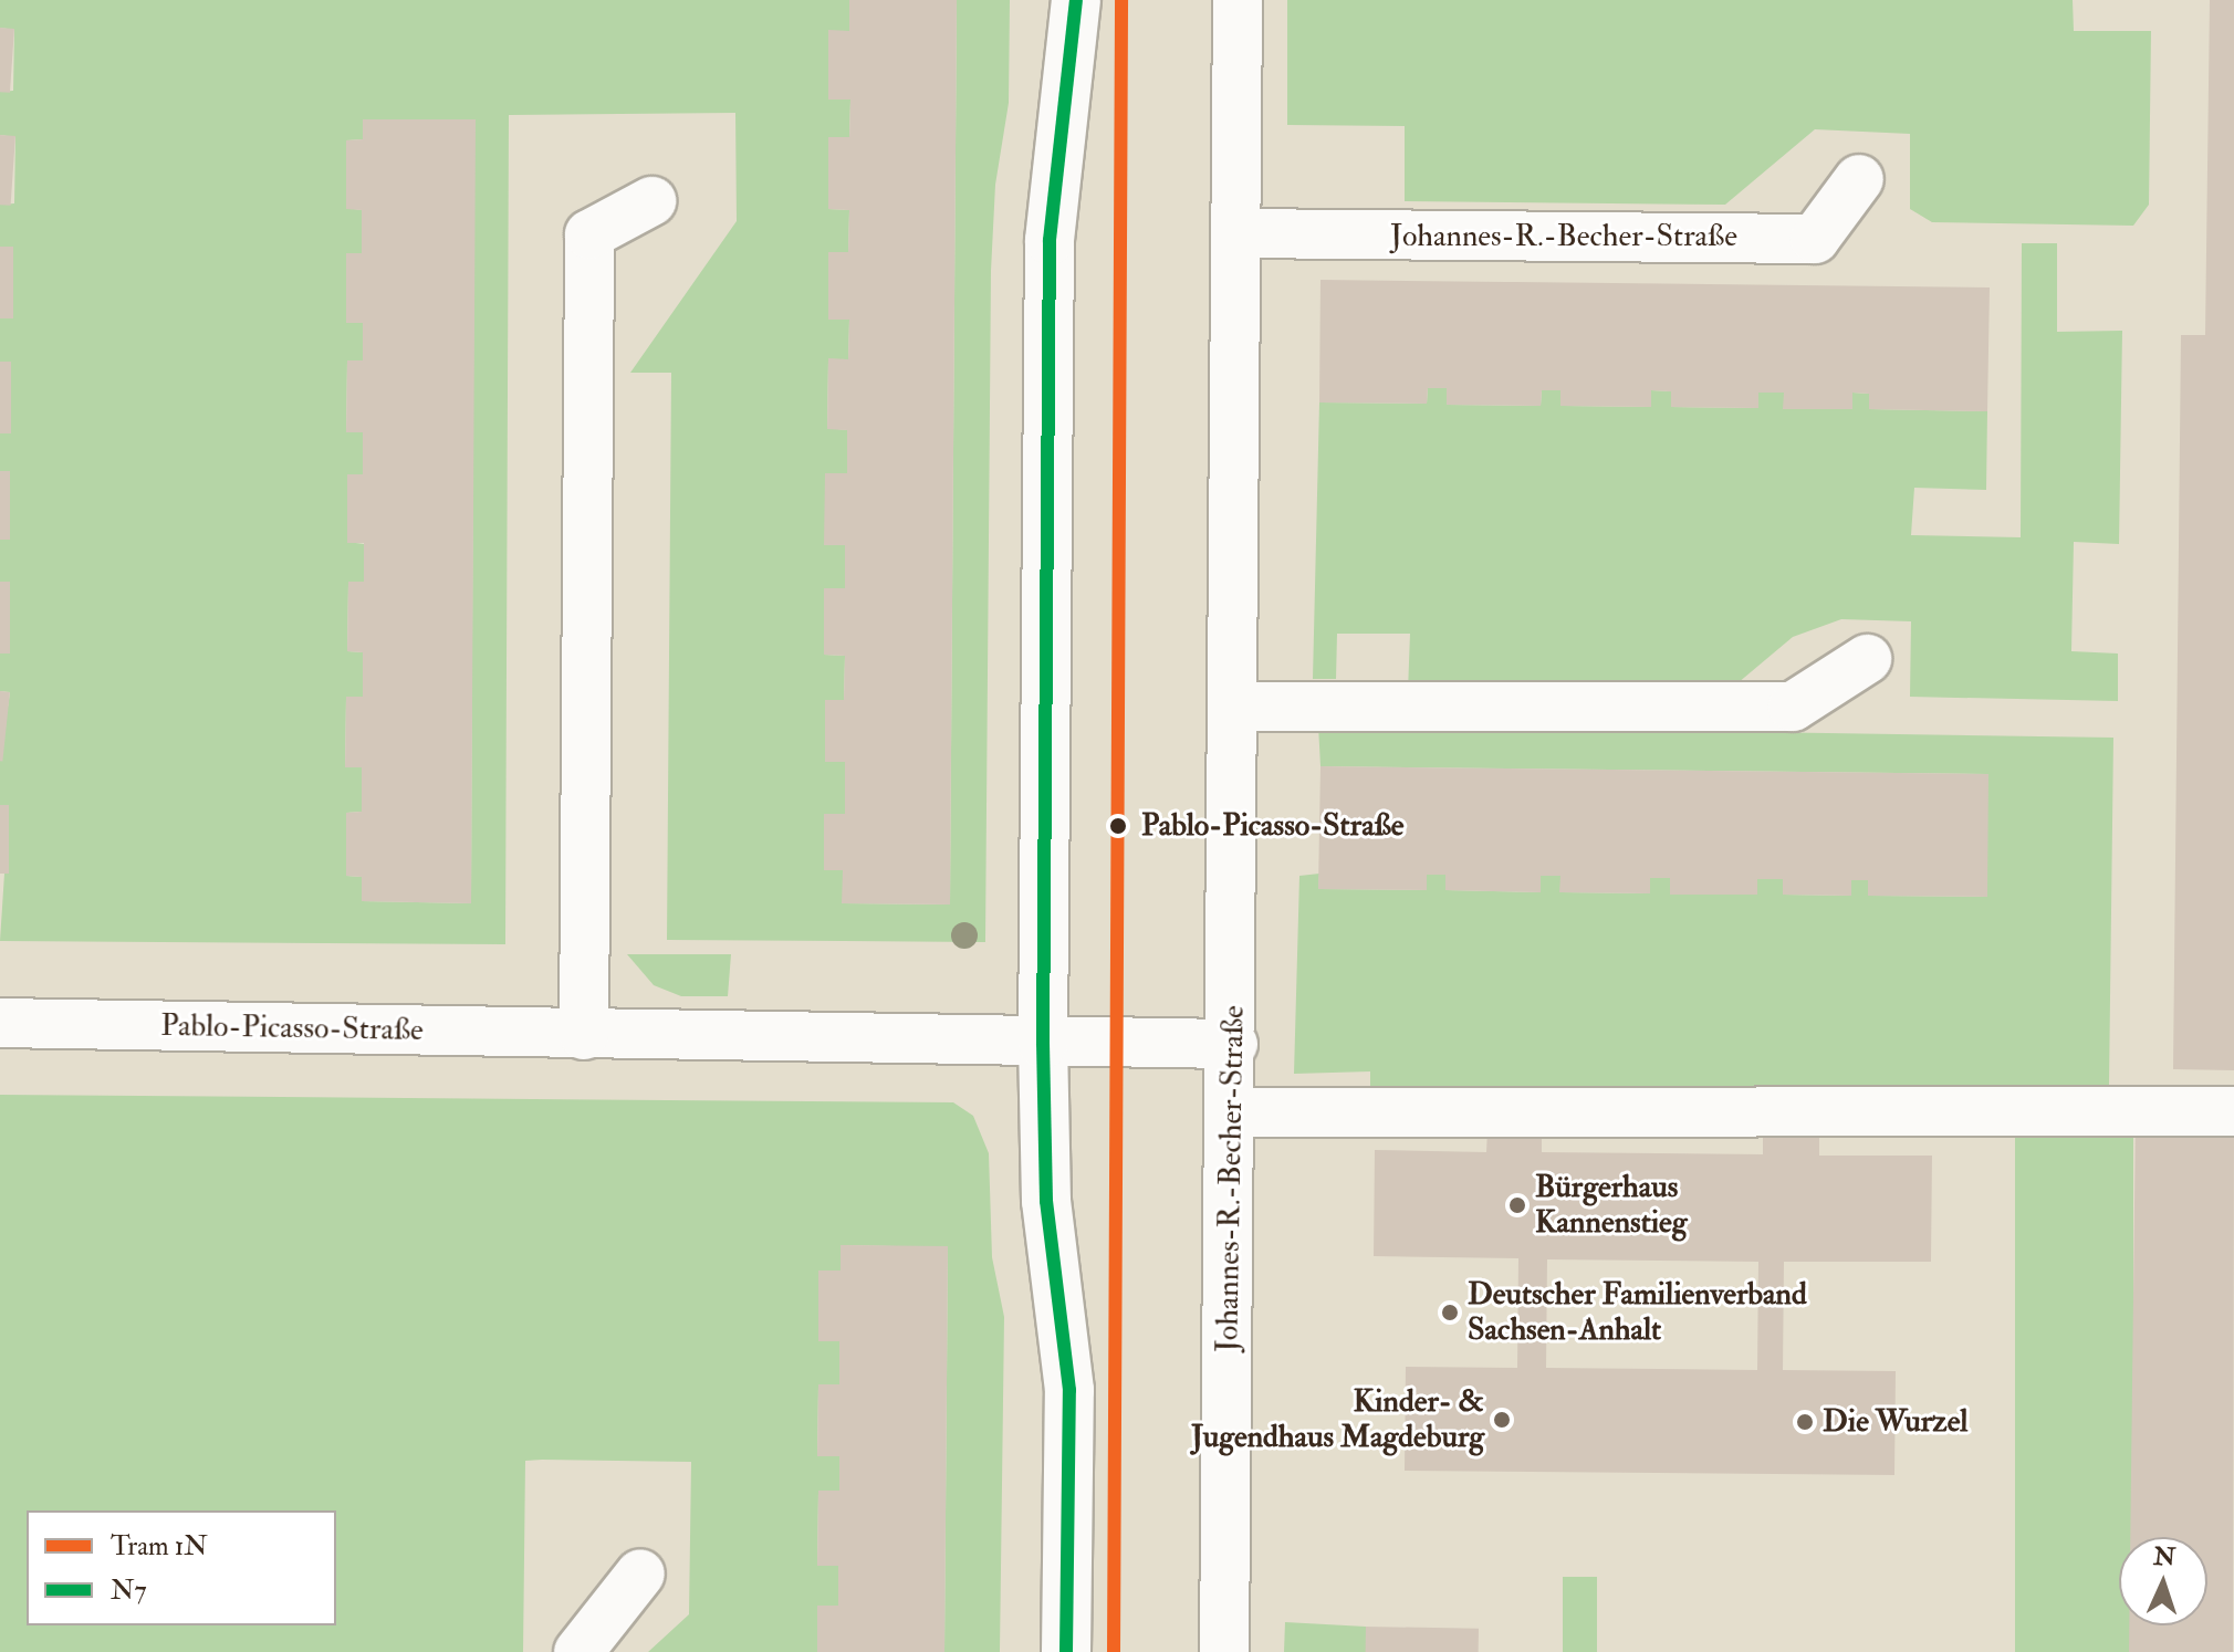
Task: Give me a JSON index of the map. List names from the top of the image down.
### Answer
{
  "streets": {
    "street": ["Johannes-R.-Becher-Straße", "Pablo-Picasso-Straße"]
  },
  "crossings": [
    ["Johannes-R.-Becher-Straße", "Pablo-Picasso-Straße"]
  ],
  "places": [
    "Pablo-Picasso-Straße",
    "Bürgerhaus Kannenstieg",
    "Deutscher Familienverband Sachsen-Anhalt",
    "Kinder- & Jugendhaus Magdeburg",
    "Die Wurzel"
  ],
  "lines": ["tram line 1N", "transit line N7"],
  "legend": ["Tram 1N", "N7"],
  "north": "top"
}
